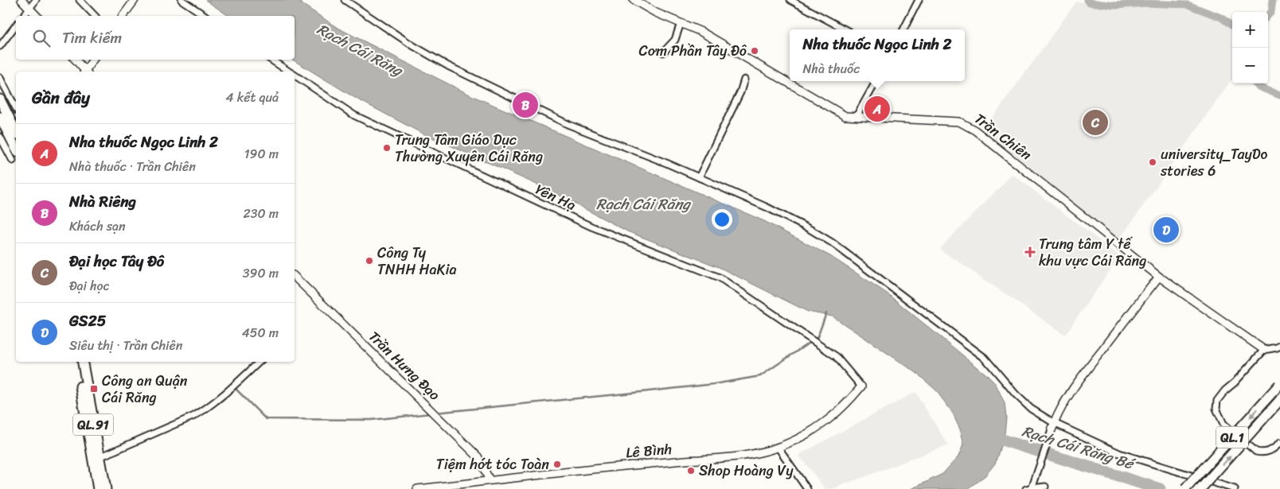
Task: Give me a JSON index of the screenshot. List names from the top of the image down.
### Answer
{
  "streets": {
    "highway": ["QL.91", "QL.1"],
    "street": [
      "Trần Chiên",
      "Yên Hạ",
      "Trần Hưng Đạo",
      "Lê Bình"
    ]
  },
  "crossings": [
    ["Yên Hạ", "Lê Bình"],
    ["Trần Hưng Đạo", "Lê Bình"]
  ],
  "water": ["Rạch Cái Răng", "Rạch Cái Răng Bé"],
  "places": {
    "other": [
      "Cơm Phần Tây Đô",
      "Trung Tâm Giáo Dục Thường Xuyên Cái Răng",
      "university_TayDo stories 6",
      "Công Ty TNHH HaKia",
      "Tiệm hớt tóc Toàn",
      "Shop Hoàng Vy"
    ],
    "health": ["Trung tâm Y tế khu vực Cái Răng"],
    "transit": ["Công an Quận Cái Răng"]
  },
  "page": {
    "map_buttons": ["+", "−"],
    "search": "Tìm kiếm",
    "popup": ["Nha thuốc Ngọc Linh 2", "Nhà thuốc"],
    "heading": ["Gần đây", "4 kết quả"],
    "pins": [
      "B",
      "A",
      "C",
      "D"
    ],
    "list": [
      {
        "mark": "A",
        "name": "Nha thuốc Ngọc Linh 2",
        "note": "Nhà thuốc · Trần Chiên",
        "value": "190 m"
      },
      {
        "mark": "B",
        "name": "Nhà Riêng",
        "note": "Khách sạn",
        "value": "230 m"
      },
      {
        "mark": "C",
        "name": "Đại học Tây Đô",
        "note": "Đại học",
        "value": "390 m"
      },
      {
        "mark": "D",
        "name": "GS25",
        "note": "Siêu thị · Trần Chiên",
        "value": "450 m"
      }
    ]
  }
}
